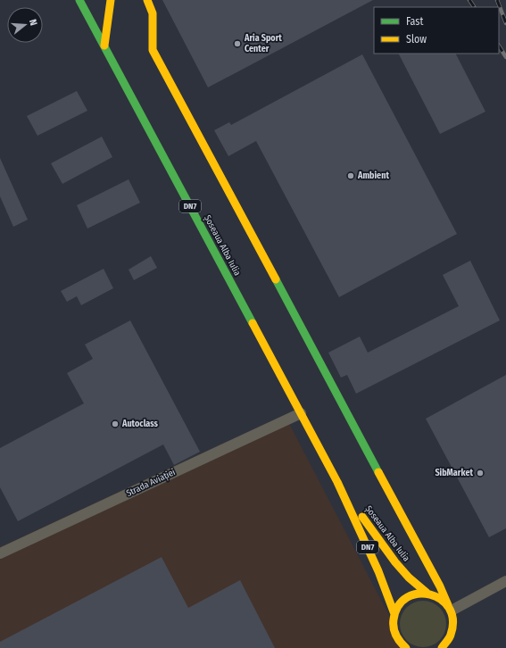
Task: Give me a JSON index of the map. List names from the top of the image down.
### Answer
{
  "streets": {
    "main road": ["DN7", "Șoseaua Alba Iulia"],
    "street": ["Strada Aviației"]
  },
  "crossings": [
    ["DN7", "Șoseaua Alba Iulia"],
    ["Șoseaua Alba Iulia", "Strada Aviației"]
  ],
  "places": [
    "Aria Sport Center",
    "Ambient",
    "Autoclass",
    "SibMarket"
  ],
  "legend": ["Fast", "Slow"],
  "north": "right"
}
